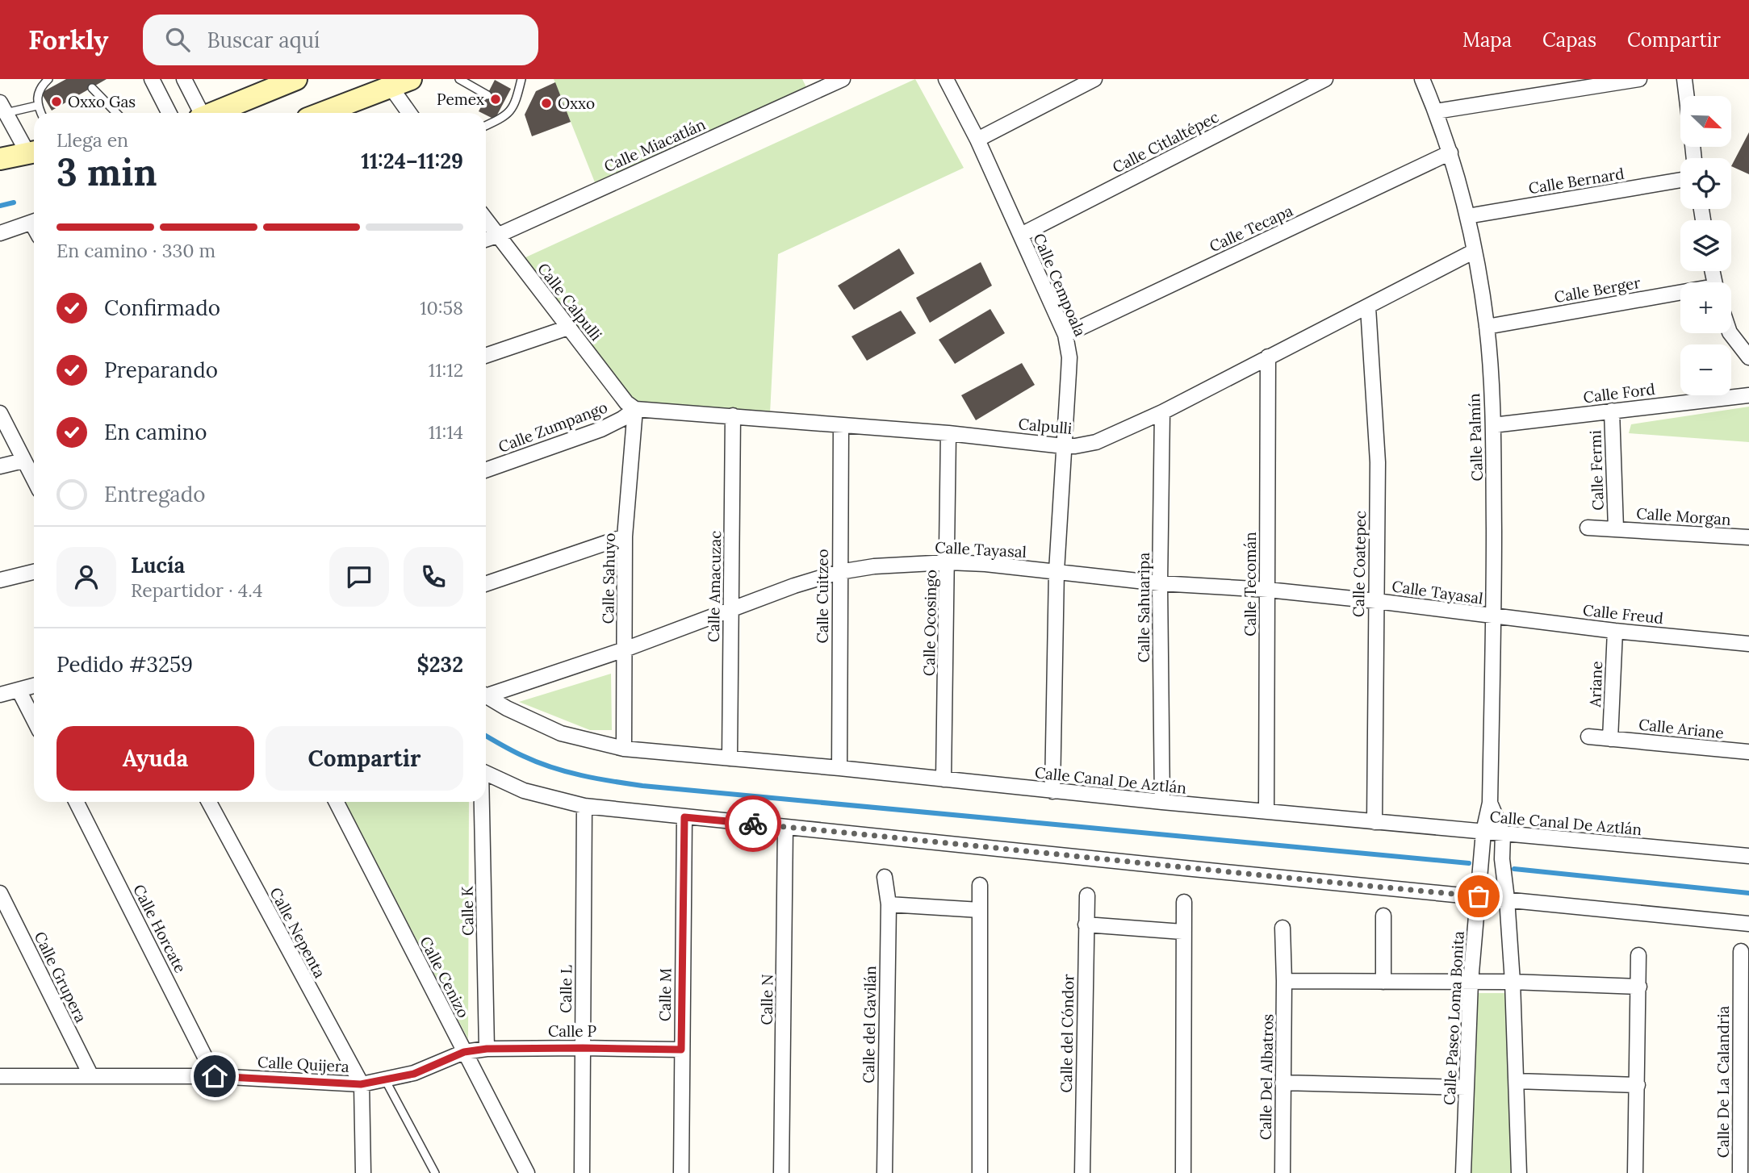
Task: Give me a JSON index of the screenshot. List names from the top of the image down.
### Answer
{
  "streets": {
    "street": [
      "Calle Citlaltépec",
      "Calle Miacatlán",
      "Calle Bernard",
      "Calle Tecapa",
      "Calle Cempoala",
      "Calle Berger",
      "Calle Calpulli",
      "Calle Ford",
      "Calpulli",
      "Calle Zumpango",
      "Calle Palmín",
      "Calle Fermi",
      "Calle Morgan",
      "Calle Tayasal",
      "Calle Coatepec",
      "Calle Sahuyo",
      "Calle Tecomán",
      "Calle Amacuzac",
      "Calle Cuitzeo",
      "Calle Sahuaripa",
      "Calle Freud",
      "Calle Ocosingo",
      "Ariane",
      "Calle Ariane",
      "Calle Canal De Aztlán",
      "Calle K",
      "Calle Horcate",
      "Calle Nepenta",
      "Calle Grupera",
      "Calle Cenizo",
      "Calle L",
      "Calle M",
      "Calle N",
      "Calle Paseo Loma Bonita",
      "Calle del Gavilán",
      "Calle P",
      "Calle del Cóndor",
      "Calle Quijera",
      "Calle Del Albatros",
      "Calle De La Calandria"
    ]
  },
  "crossings": [
    ["Calle Citlaltépec", "Calle Cempoala"],
    ["Calle Miacatlán", "Calle Calpulli"],
    ["Calle Bernard", "Calle Palmín"],
    ["Calle Tecapa", "Calle Cempoala"],
    ["Calle Tecapa", "Calle Palmín"],
    ["Calle Cempoala", "Calpulli"],
    ["Calle Cempoala", "Calle Tayasal"],
    ["Calle Cempoala", "Calle Canal De Aztlán"],
    ["Calle Berger", "Calle Palmín"],
    ["Calle Calpulli", "Calpulli"],
    ["Calle Calpulli", "Calle Zumpango"],
    ["Calle Calpulli", "Calle Sahuyo"],
    ["Calle Ford", "Calle Palmín"],
    ["Calle Ford", "Calle Fermi"],
    ["Calpulli", "Calle Zumpango"],
    ["Calpulli", "Calle Palmín"],
    ["Calpulli", "Calle Coatepec"],
    ["Calpulli", "Calle Sahuyo"],
    ["Calpulli", "Calle Tecomán"],
    ["Calpulli", "Calle Amacuzac"],
    ["Calpulli", "Calle Cuitzeo"],
    ["Calpulli", "Calle Sahuaripa"],
    ["Calpulli", "Calle Ocosingo"],
    ["Calle Zumpango", "Calle Sahuyo"],
    ["Calle Palmín", "Calle Tayasal"],
    ["Calle Palmín", "Calle Freud"],
    ["Calle Palmín", "Calle Canal De Aztlán"],
    ["Calle Palmín", "Calle Paseo Loma Bonita"],
    ["Calle Fermi", "Calle Morgan"],
    ["Calle Tayasal", "Calle Coatepec"],
    ["Calle Tayasal", "Calle Sahuyo"],
    ["Calle Tayasal", "Calle Tecomán"],
    ["Calle Tayasal", "Calle Amacuzac"],
    ["Calle Tayasal", "Calle Cuitzeo"],
    ["Calle Tayasal", "Calle Sahuaripa"],
    ["Calle Tayasal", "Calle Freud"],
    ["Calle Tayasal", "Calle Ocosingo"],
    ["Calle Coatepec", "Calle Canal De Aztlán"],
    ["Calle Sahuyo", "Calle Canal De Aztlán"],
    ["Calle Tecomán", "Calle Canal De Aztlán"],
    ["Calle Amacuzac", "Calle Canal De Aztlán"],
    ["Calle Cuitzeo", "Calle Canal De Aztlán"],
    ["Calle Sahuaripa", "Calle Canal De Aztlán"],
    ["Calle Freud", "Ariane"],
    ["Calle Ocosingo", "Calle Canal De Aztlán"],
    ["Ariane", "Calle Ariane"],
    ["Calle Canal De Aztlán", "Calle Paseo Loma Bonita"],
    ["Calle K", "Calle P"],
    ["Calle Horcate", "Calle Quijera"],
    ["Calle Nepenta", "Calle Quijera"],
    ["Calle Grupera", "Calle Quijera"],
    ["Calle Cenizo", "Calle P"],
    ["Calle Cenizo", "Calle Quijera"],
    ["Calle L", "Calle P"],
    ["Calle M", "Calle P"],
    ["Calle P", "Calle Quijera"]
  ],
  "places": ["Pemex", "Oxxo Gas", "Oxxo"],
  "north": "bottom right",
  "page": {
    "header": "Forkly",
    "search": "Buscar aquí",
    "nav": ["Mapa", "Capas", "Compartir"],
    "map_buttons": ["+", "−"],
    "heading": ["3 min", "Llega en", "11:24–11:29"],
    "panel": [
      "Lucía",
      "Repartidor · 4.4",
      "Pedido #3259",
      "$232"
    ],
    "bar": "En camino · 330 m",
    "list": [
      ["Confirmado", "10:58"],
      ["Preparando", "11:12"],
      ["En camino", "11:14"],
      "Entregado"
    ],
    "buttons": ["Ayuda", "Compartir"]
  }
}
